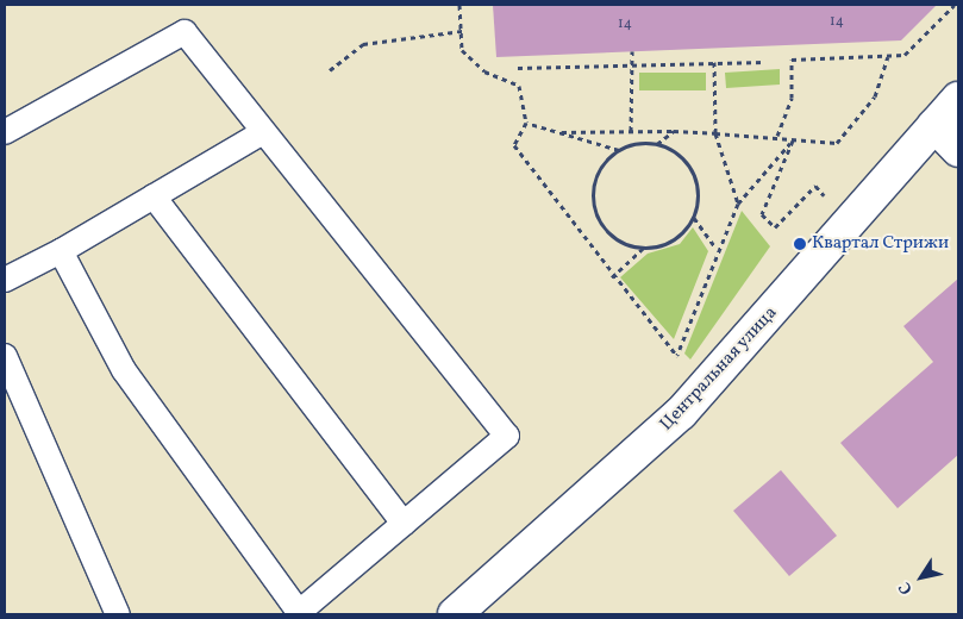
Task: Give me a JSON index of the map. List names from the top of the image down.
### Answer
{
  "streets": {
    "street": ["Центральная улица"]
  },
  "places": ["Квартал Стрижи"],
  "house_numbers": ["14", "14"],
  "north": "bottom left"
}
